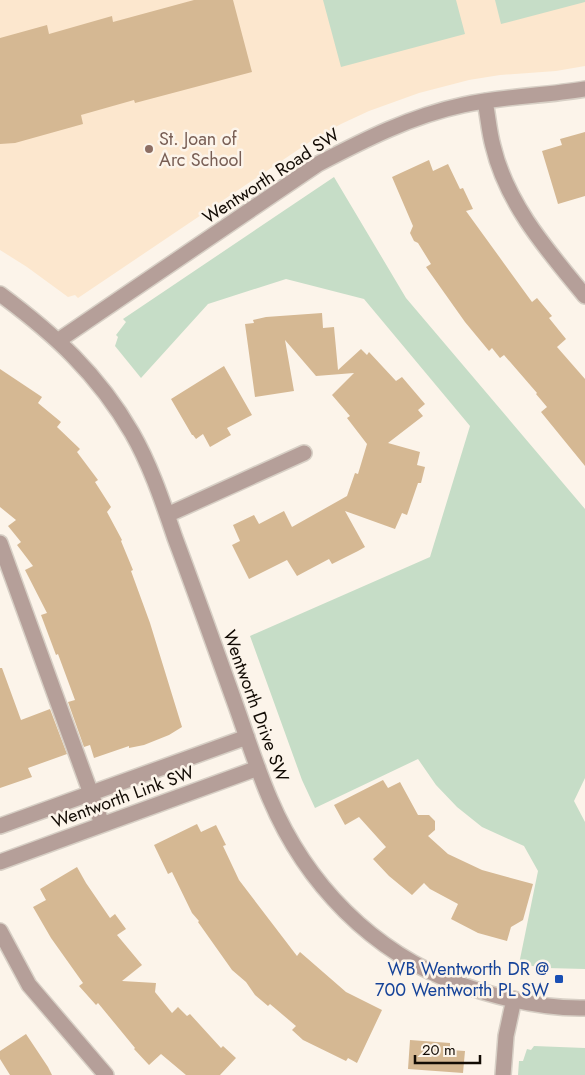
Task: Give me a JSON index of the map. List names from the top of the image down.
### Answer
{
  "streets": {
    "street": ["Wentworth Road SW", "Wentworth Drive SW", "Wentworth Link SW"]
  },
  "crossings": [
    ["Wentworth Road SW", "Wentworth Drive SW"],
    ["Wentworth Drive SW", "Wentworth Link SW"]
  ],
  "places": {
    "other": ["St. Joan of Arc School"],
    "transit": ["WB Wentworth DR @ 700 Wentworth PL SW"]
  },
  "scale_bar": "20 m"
}
